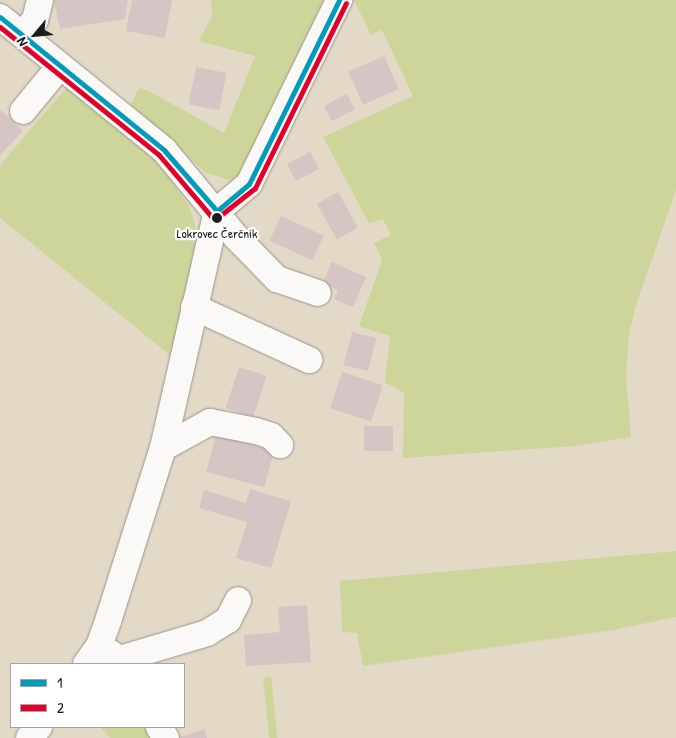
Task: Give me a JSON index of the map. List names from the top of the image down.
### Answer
{
  "places": ["Lokrovec Čerčnik"],
  "lines": ["transit line 1", "transit line 2"],
  "legend": ["1", "2"],
  "north": "bottom left"
}
